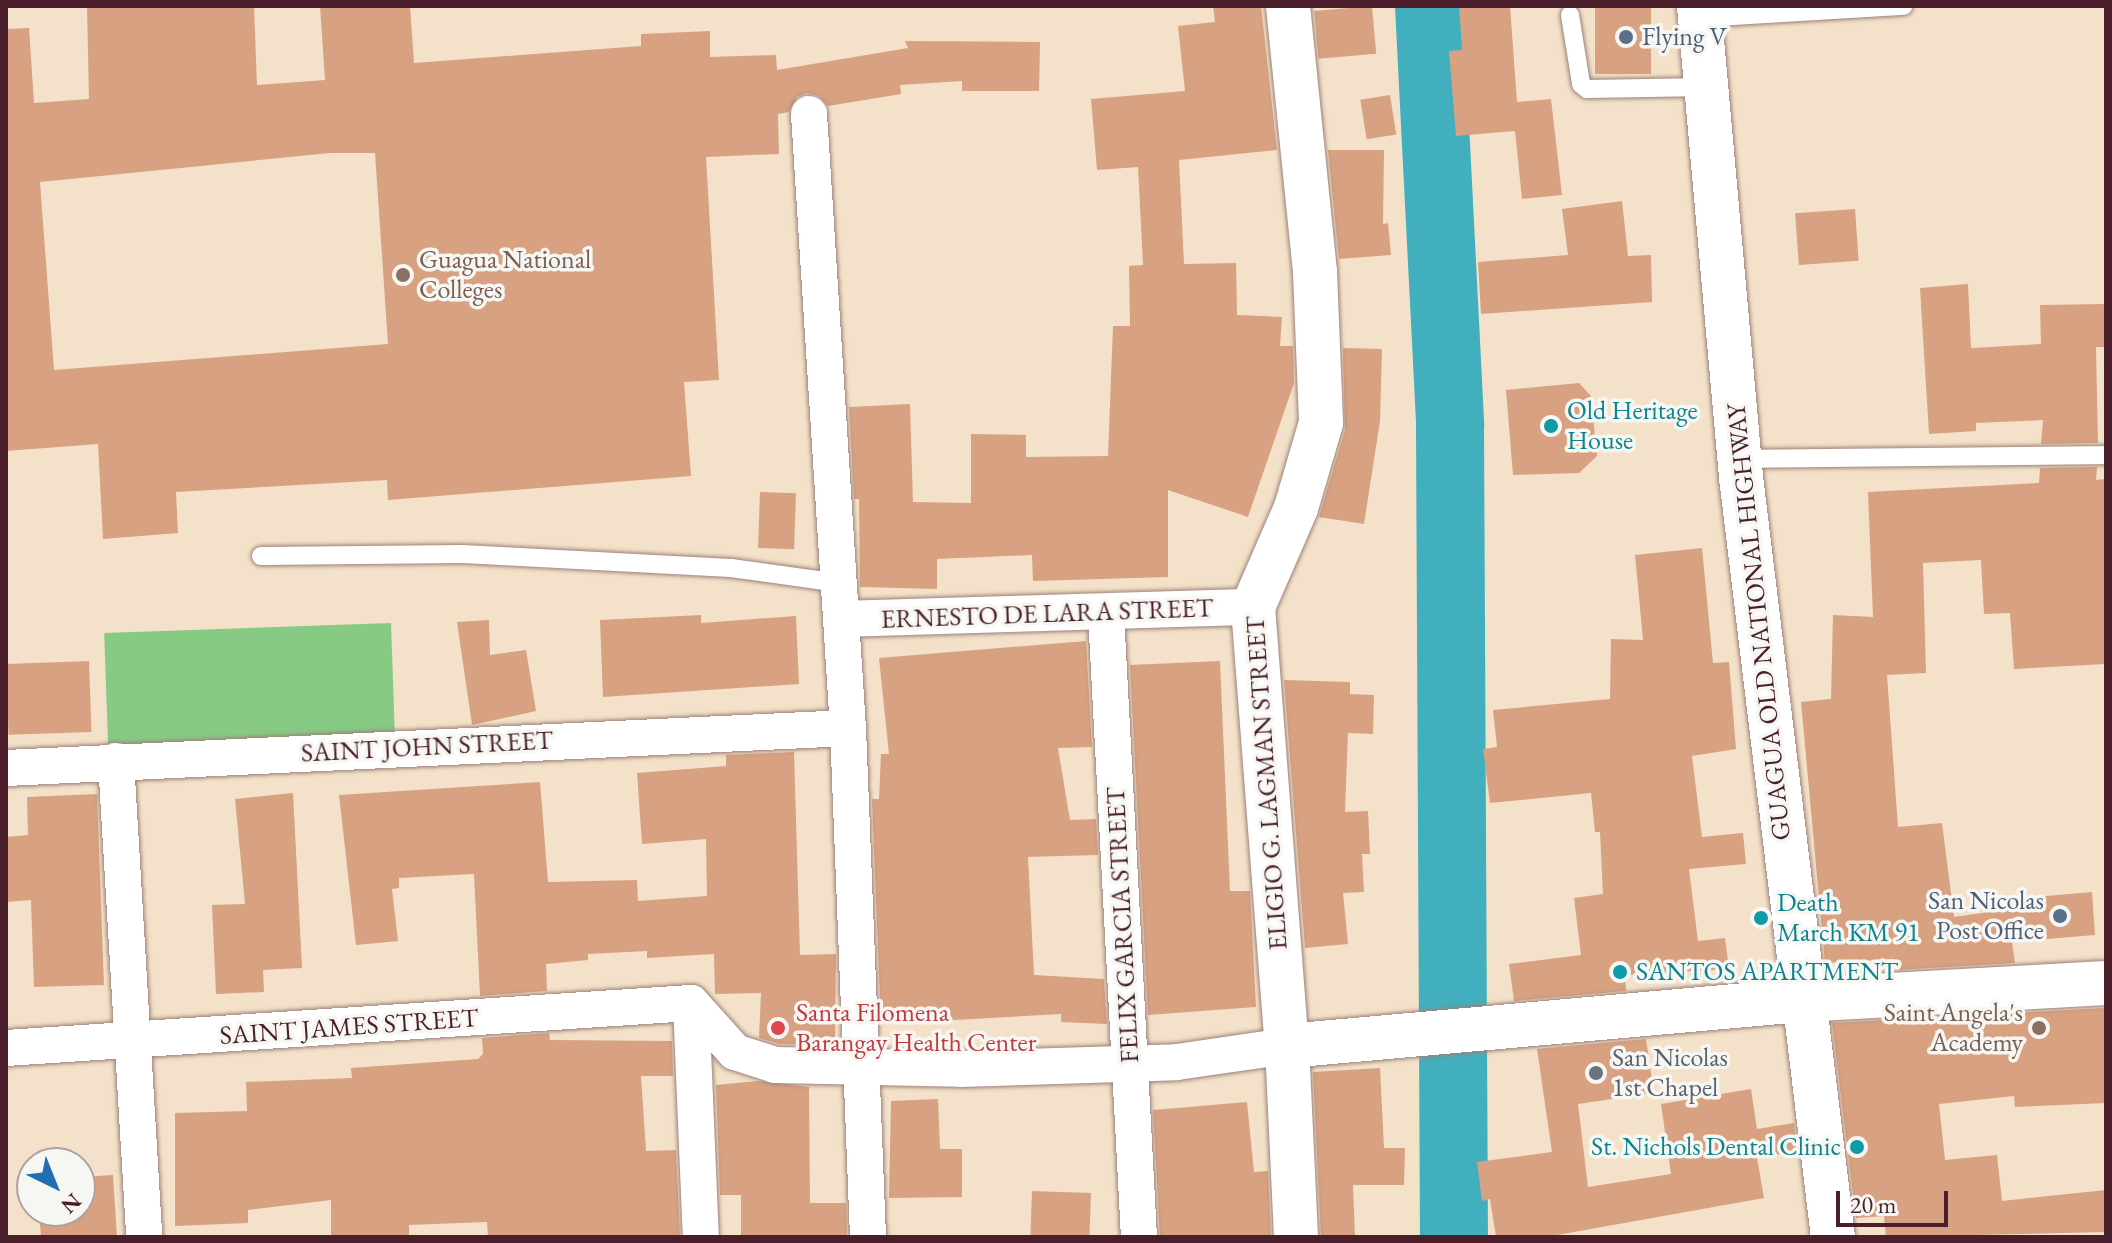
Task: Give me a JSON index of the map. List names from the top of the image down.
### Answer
{
  "streets": {
    "street": [
      "ERNESTO DE LARA STREET",
      "GUAGUA OLD NATIONAL HIGHWAY",
      "SAINT JOHN STREET",
      "ELIGIO G. LAGMAN STREET",
      "FELIX GARCIA STREET",
      "SAINT JAMES STREET"
    ]
  },
  "crossings": [
    ["ERNESTO DE LARA STREET", "ELIGIO G. LAGMAN STREET"],
    ["ERNESTO DE LARA STREET", "FELIX GARCIA STREET"]
  ],
  "places": [
    "Flying V",
    "Guagua National Colleges",
    "Old Heritage House",
    "San Nicolas Post Office",
    "Death March KM 91",
    "SANTOS APARTMENT",
    "Santa Filomena Barangay Health Center",
    "Saint Angela's Academy",
    "San Nicolas 1st Chapel",
    "St. Nichols Dental Clinic"
  ],
  "scale_bar": "20 m",
  "north": "bottom right"
}
